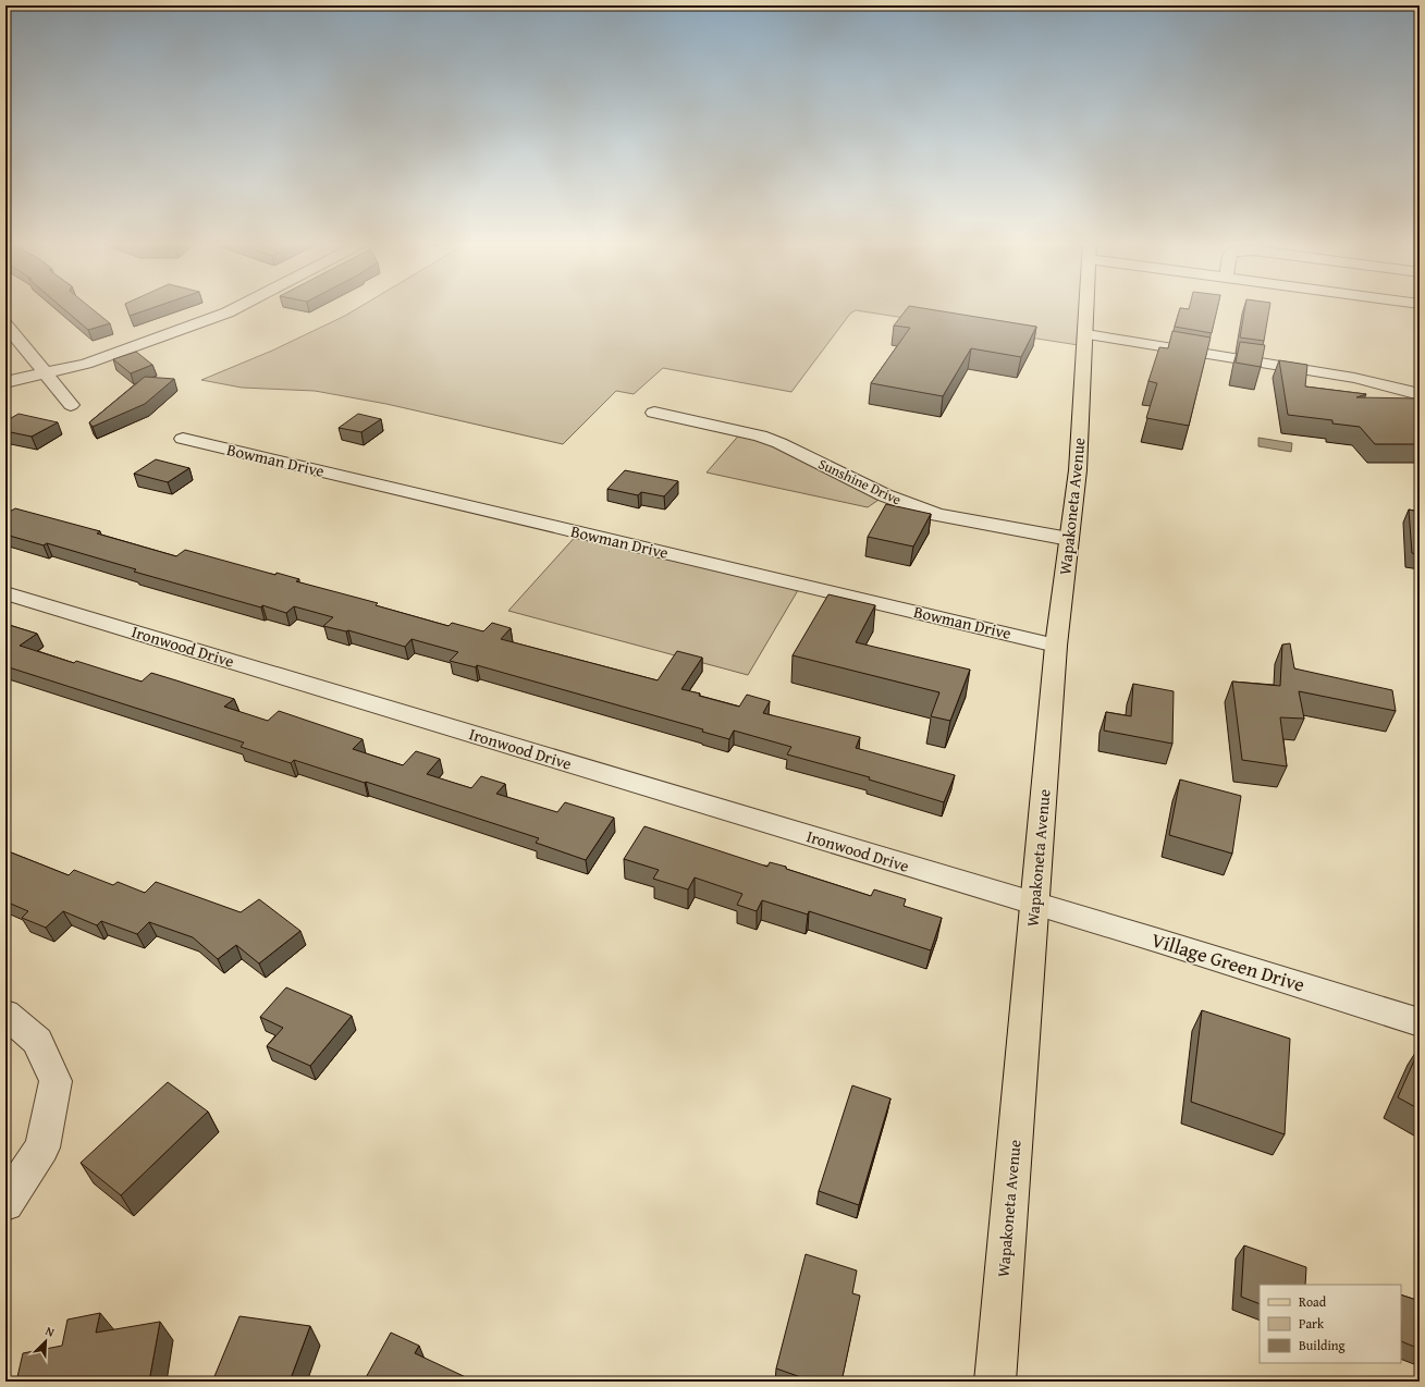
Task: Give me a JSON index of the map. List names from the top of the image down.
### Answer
{
  "streets": {
    "main road": ["Wapakoneta Avenue"],
    "street": [
      "Bowman Drive",
      "Sunshine Drive",
      "Ironwood Drive",
      "Village Green Drive"
    ]
  },
  "crossings": [
    ["Bowman Drive", "Wapakoneta Avenue"],
    ["Sunshine Drive", "Wapakoneta Avenue"],
    ["Wapakoneta Avenue", "Ironwood Drive"],
    ["Wapakoneta Avenue", "Village Green Drive"],
    ["Ironwood Drive", "Village Green Drive"]
  ],
  "legend": ["Road", "Park", "Building"],
  "north": "top right"
}
